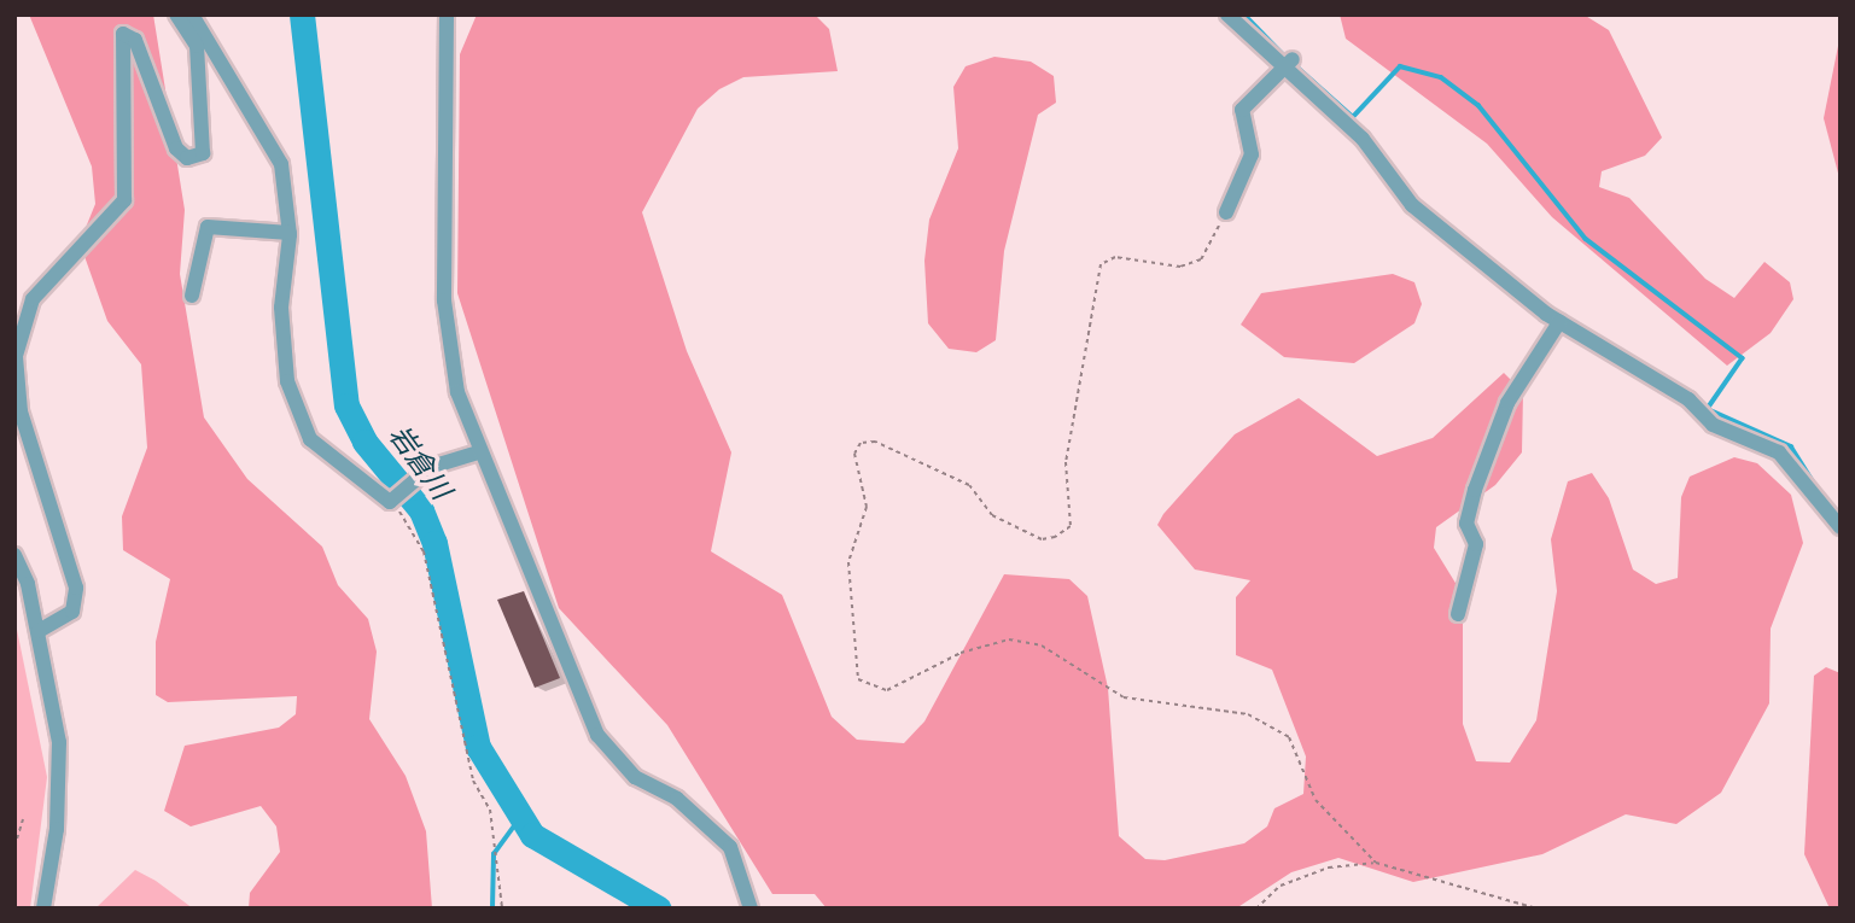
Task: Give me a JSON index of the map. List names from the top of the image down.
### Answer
{
  "water": ["岩倉川"]
}
